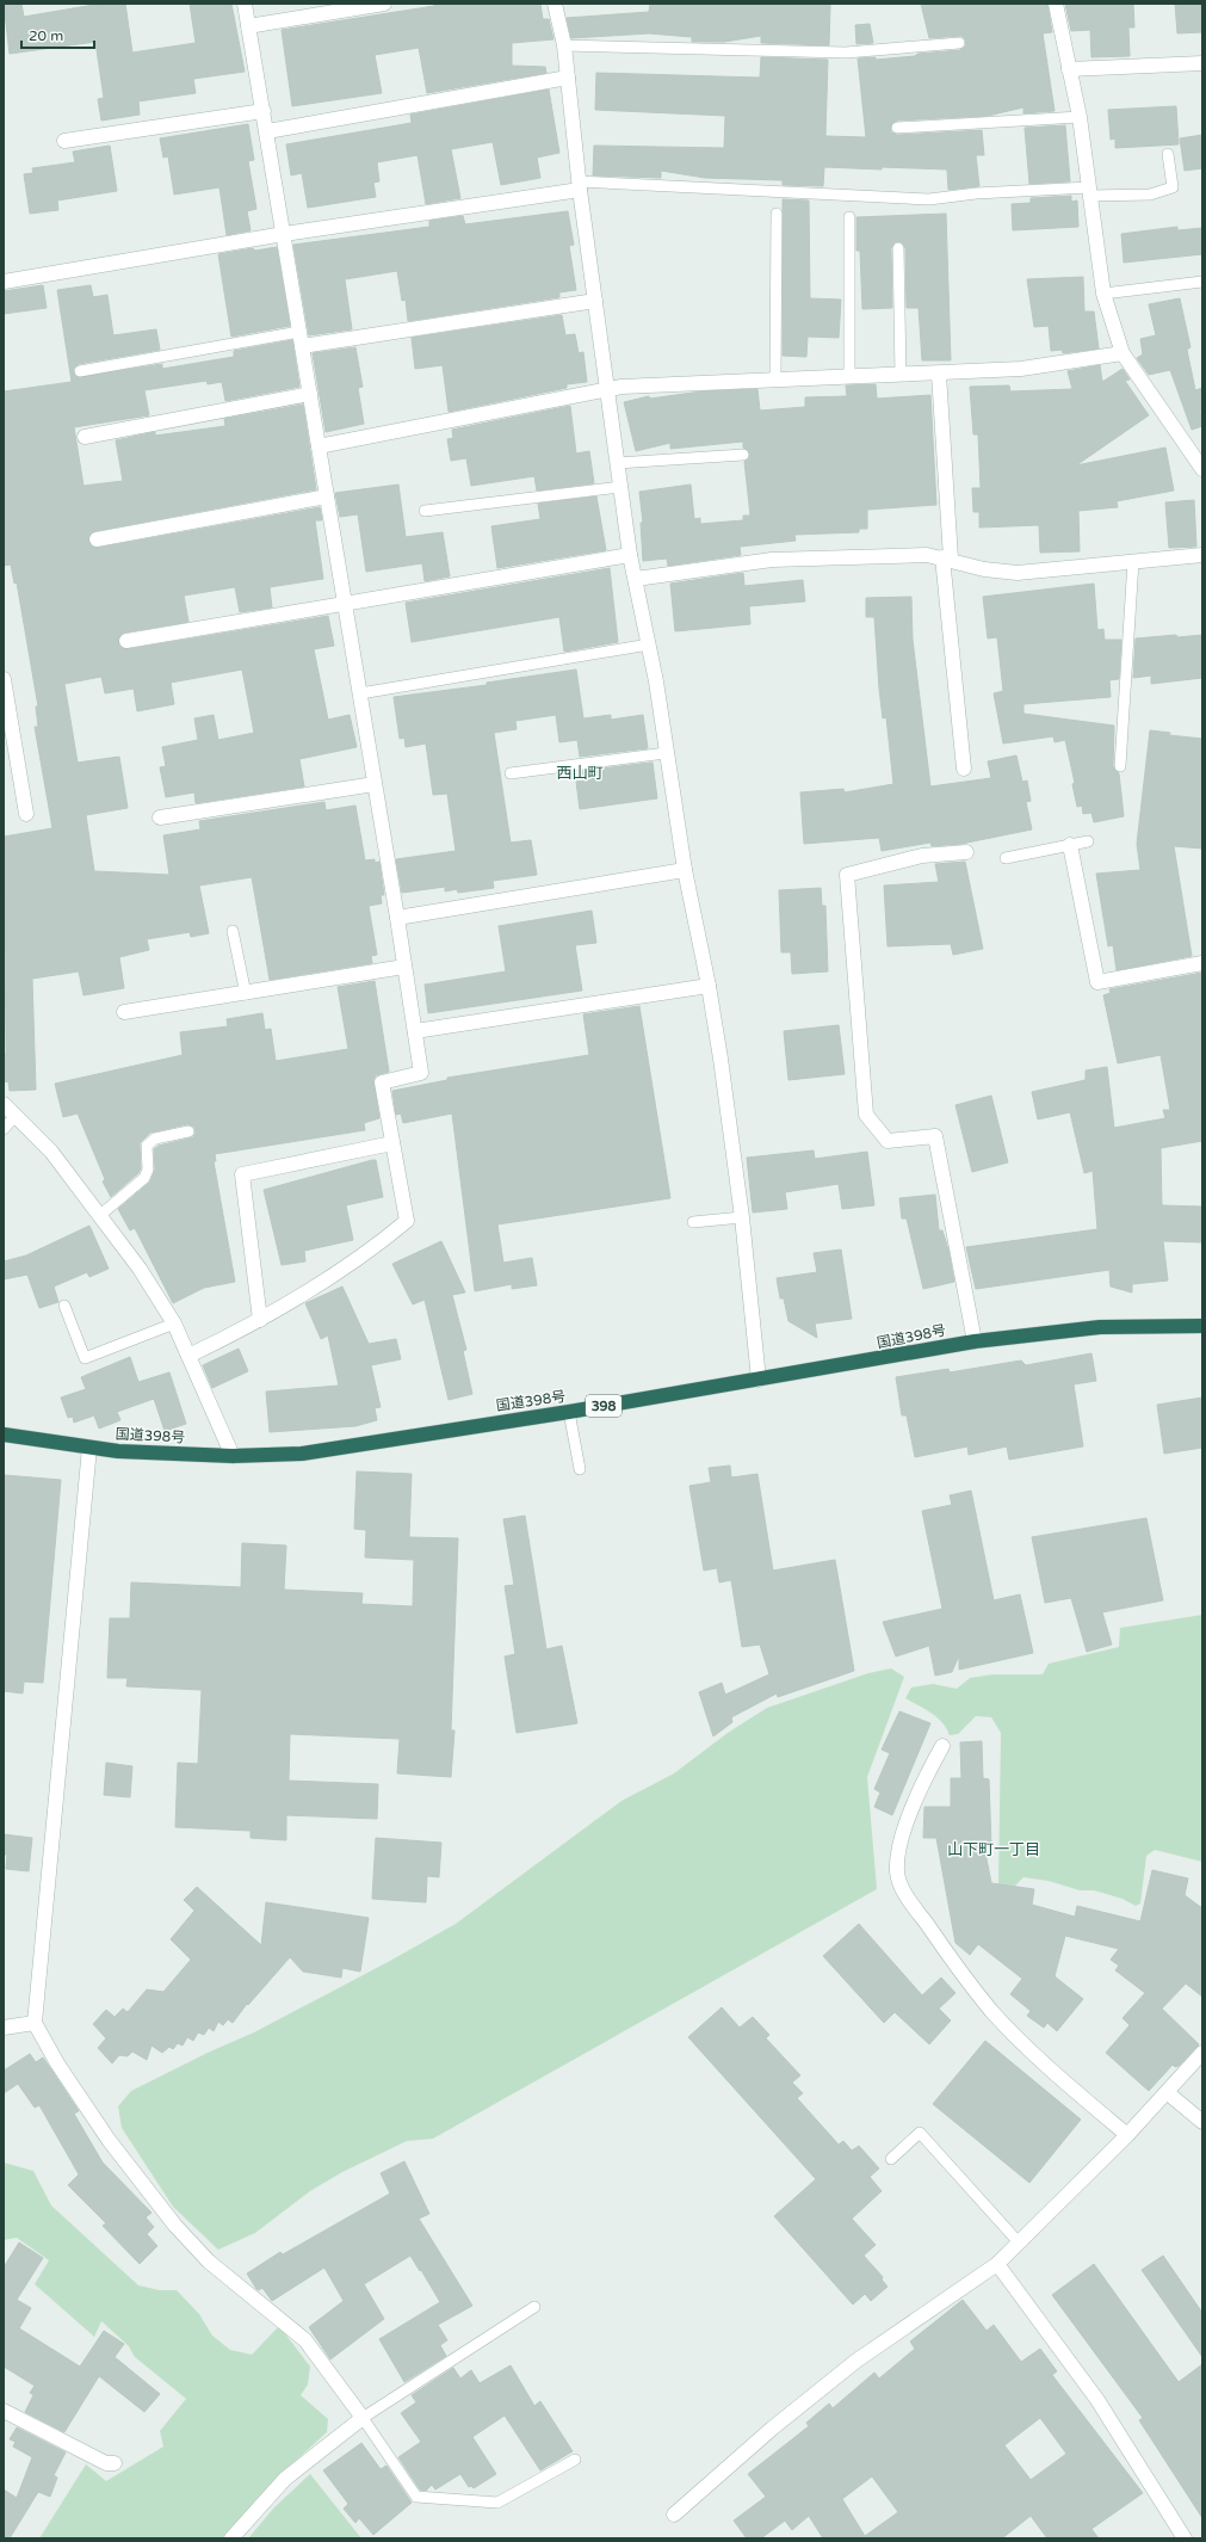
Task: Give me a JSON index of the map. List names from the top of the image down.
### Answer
{
  "streets": {
    "highway": ["国道398号", "398"]
  },
  "districts": ["西山町", "山下町一丁目"],
  "scale_bar": "20 m"
}
